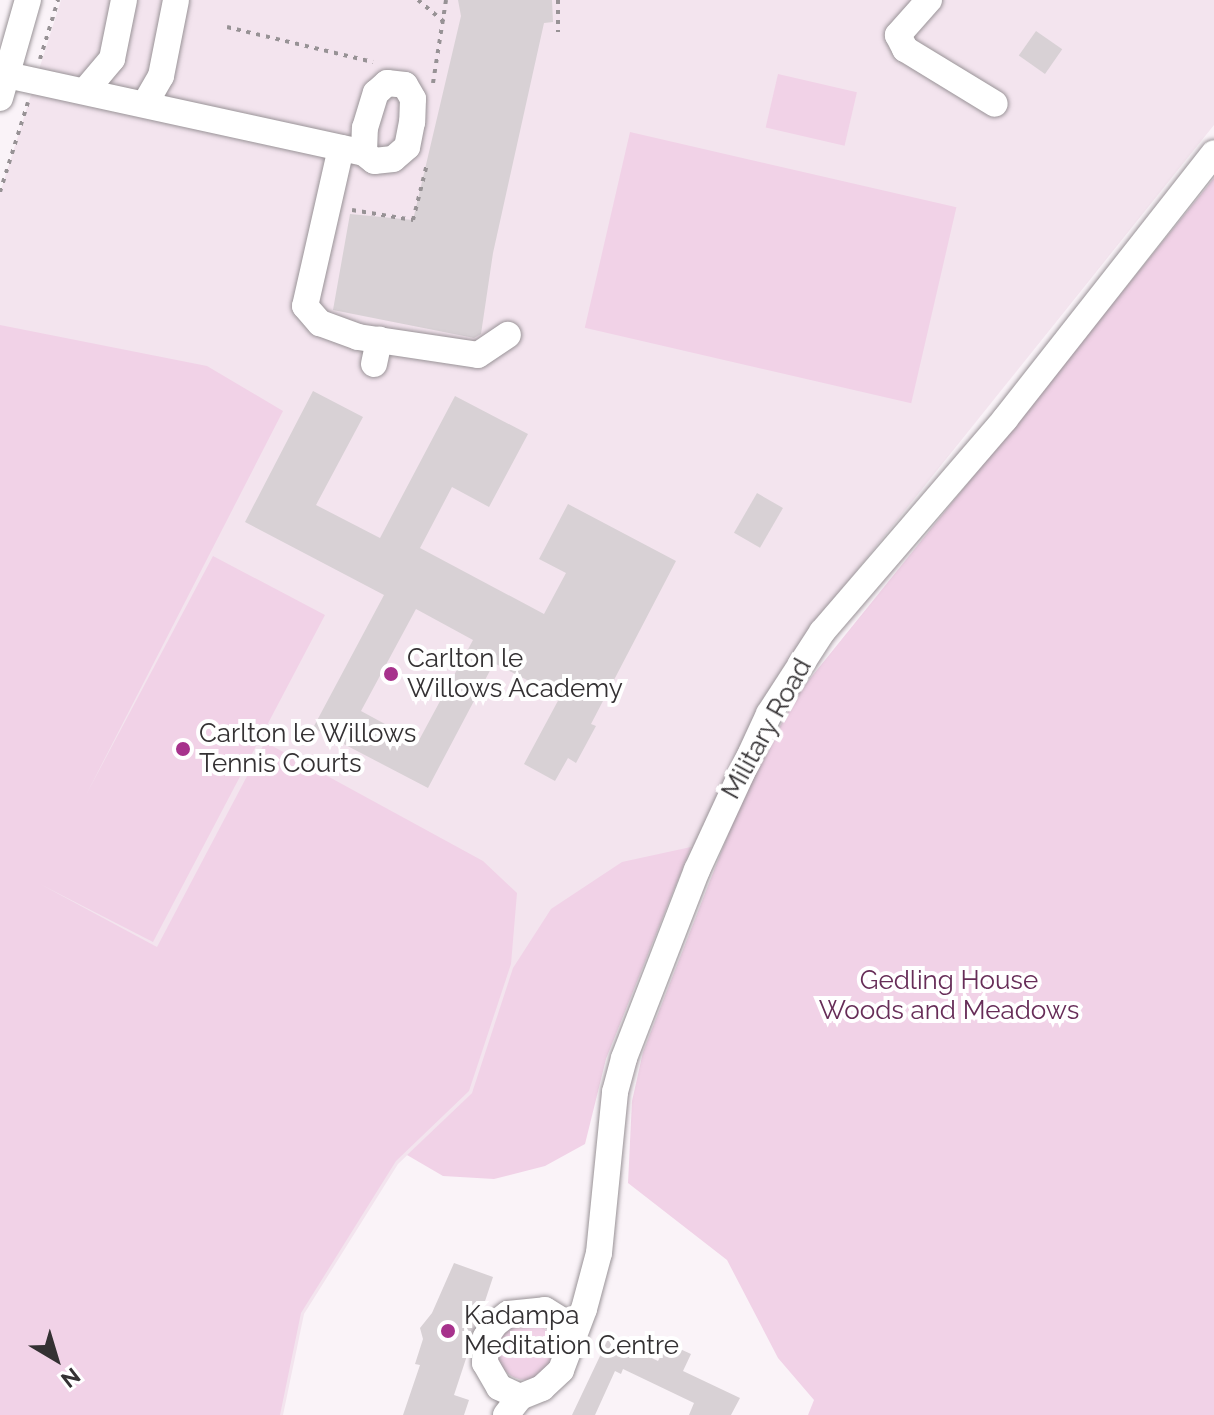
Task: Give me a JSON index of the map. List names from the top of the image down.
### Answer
{
  "streets": {
    "street": ["Military Road"]
  },
  "parks": ["Gedling House Woods and Meadows"],
  "places": ["Carlton le Willows Academy", "Carlton le Willows Tennis Courts", "Kadampa Meditation Centre"],
  "north": "bottom right"
}
